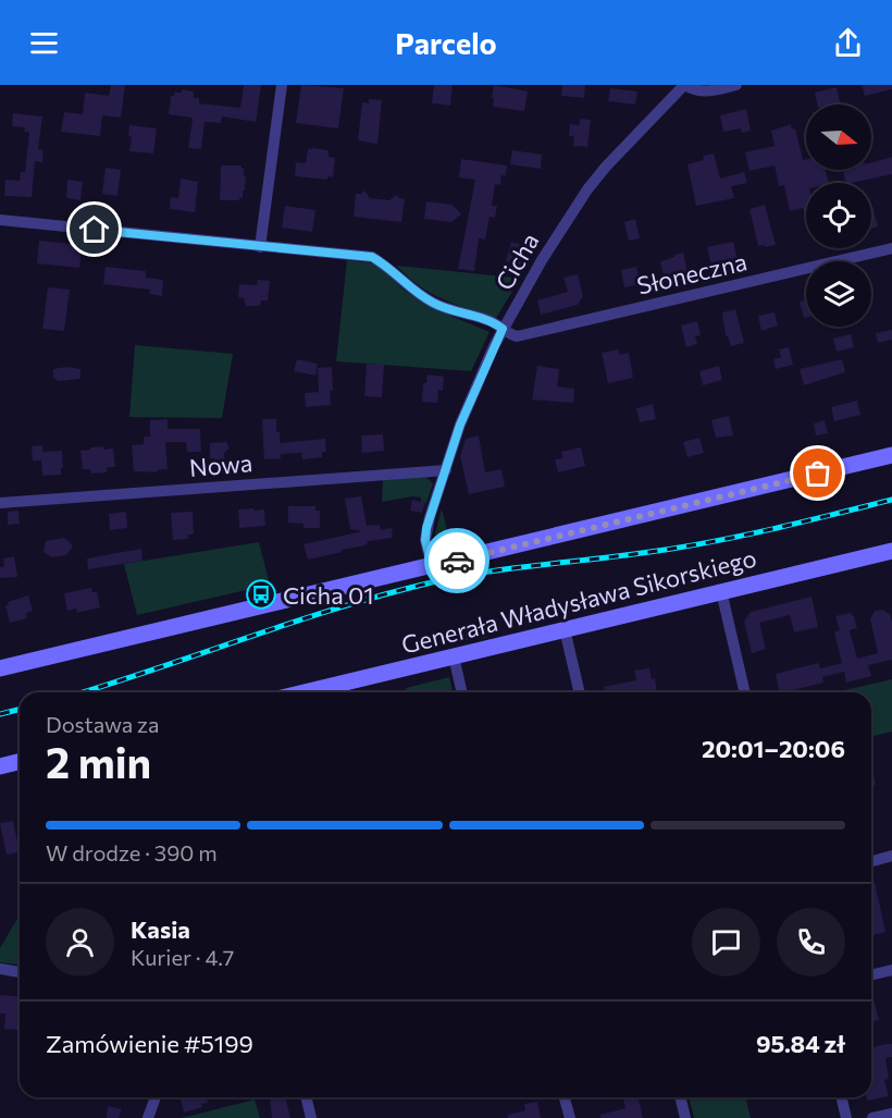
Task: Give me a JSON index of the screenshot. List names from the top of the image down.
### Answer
{
  "streets": {
    "main road": ["Generała Władysława Sikorskiego"],
    "street": ["Cicha", "Słoneczna", "Nowa"]
  },
  "crossings": [
    ["Cicha", "Słoneczna"],
    ["Cicha", "Nowa"]
  ],
  "places": {
    "bus stop": ["Cicha 01"]
  },
  "north": "right",
  "page": {
    "header": "Parcelo",
    "heading": ["2 min", "Dostawa za", "20:01–20:06"],
    "panel": [
      "Kasia",
      "Kurier · 4.7",
      "Zamówienie #5199",
      "95.84 zł"
    ],
    "bar": "W drodze · 390 m"
  }
}
